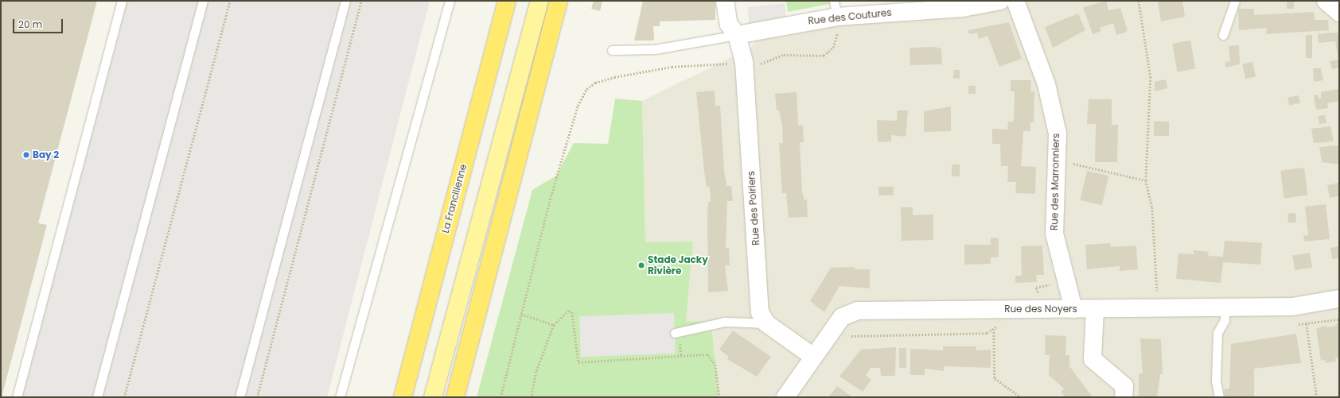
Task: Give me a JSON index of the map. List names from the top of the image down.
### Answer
{
  "streets": {
    "highway": ["La Francilienne"],
    "street": [
      "Rue des Coutures",
      "Rue des Marronniers",
      "Rue des Poiriers",
      "Rue des Noyers"
    ]
  },
  "crossings": [
    ["Rue des Coutures", "Rue des Poiriers"],
    ["Rue des Marronniers", "Rue des Noyers"],
    ["Rue des Poiriers", "Rue des Noyers"]
  ],
  "places": ["Bay 2", "Stade Jacky Rivière"],
  "scale_bar": "20 m"
}
